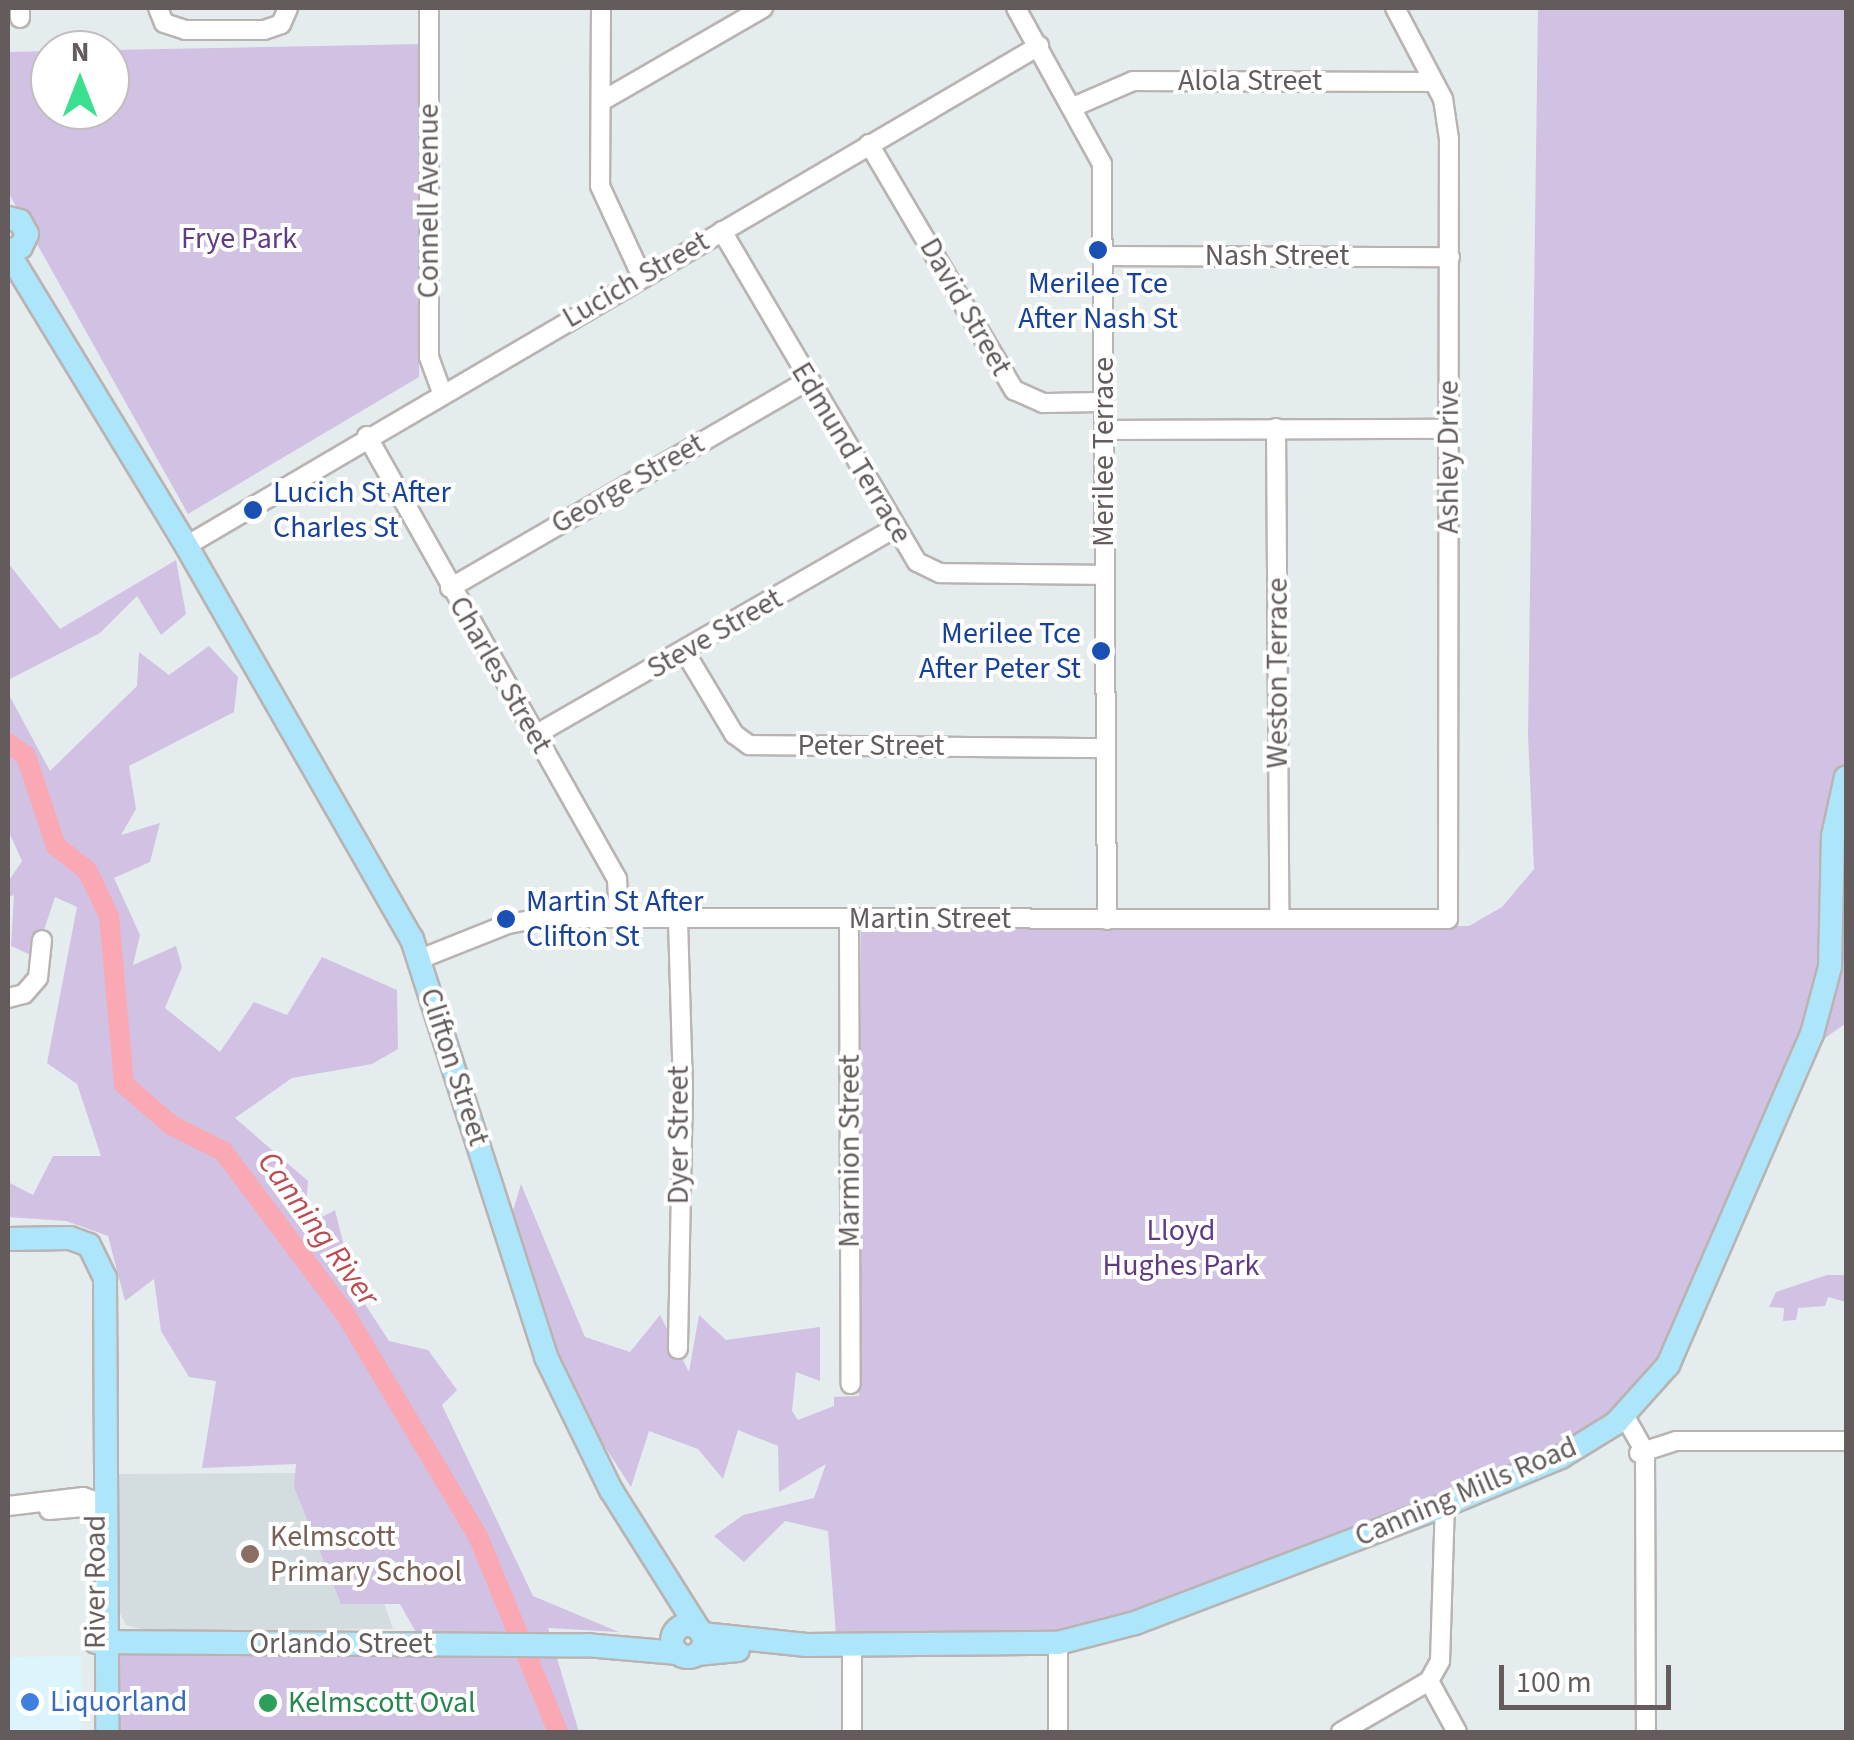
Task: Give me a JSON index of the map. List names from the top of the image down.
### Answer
{
  "streets": {
    "main road": [
      "Clifton Street",
      "Canning Mills Road",
      "River Road",
      "Orlando Street"
    ],
    "street": [
      "Alola Street",
      "Connell Avenue",
      "Nash Street",
      "Lucich Street",
      "David Street",
      "Merilee Terrace",
      "Edmund Terrace",
      "Ashley Drive",
      "George Street",
      "Steve Street",
      "Weston Terrace",
      "Charles Street",
      "Peter Street",
      "Martin Street",
      "Dyer Street",
      "Marmion Street"
    ]
  },
  "crossings": [
    ["Alola Street", "Merilee Terrace"],
    ["Alola Street", "Ashley Drive"],
    ["Connell Avenue", "Lucich Street"],
    ["Nash Street", "Merilee Terrace"],
    ["Nash Street", "Ashley Drive"],
    ["Lucich Street", "David Street"],
    ["Lucich Street", "Merilee Terrace"],
    ["Lucich Street", "Edmund Terrace"],
    ["Lucich Street", "Charles Street"],
    ["Lucich Street", "Clifton Street"],
    ["David Street", "Merilee Terrace"],
    ["Merilee Terrace", "Edmund Terrace"],
    ["Merilee Terrace", "Peter Street"],
    ["Merilee Terrace", "Martin Street"],
    ["Edmund Terrace", "George Street"],
    ["Edmund Terrace", "Steve Street"],
    ["Ashley Drive", "Martin Street"],
    ["George Street", "Charles Street"],
    ["Steve Street", "Charles Street"],
    ["Steve Street", "Peter Street"],
    ["Weston Terrace", "Martin Street"],
    ["Charles Street", "Martin Street"],
    ["Martin Street", "Clifton Street"],
    ["Martin Street", "Dyer Street"],
    ["Martin Street", "Marmion Street"],
    ["Clifton Street", "Canning Mills Road"],
    ["Clifton Street", "Orlando Street"],
    ["Canning Mills Road", "Orlando Street"],
    ["River Road", "Orlando Street"]
  ],
  "water": ["Canning River"],
  "parks": ["Frye Park", "Lloyd Hughes Park"],
  "places": [
    "Merilee Tce After Nash St",
    "Lucich St After Charles St",
    "Merilee Tce After Peter St",
    "Martin St After Clifton St",
    "Kelmscott Primary School",
    "Liquorland",
    "Kelmscott Oval"
  ],
  "scale_bar": "100 m",
  "north": "top"
}
